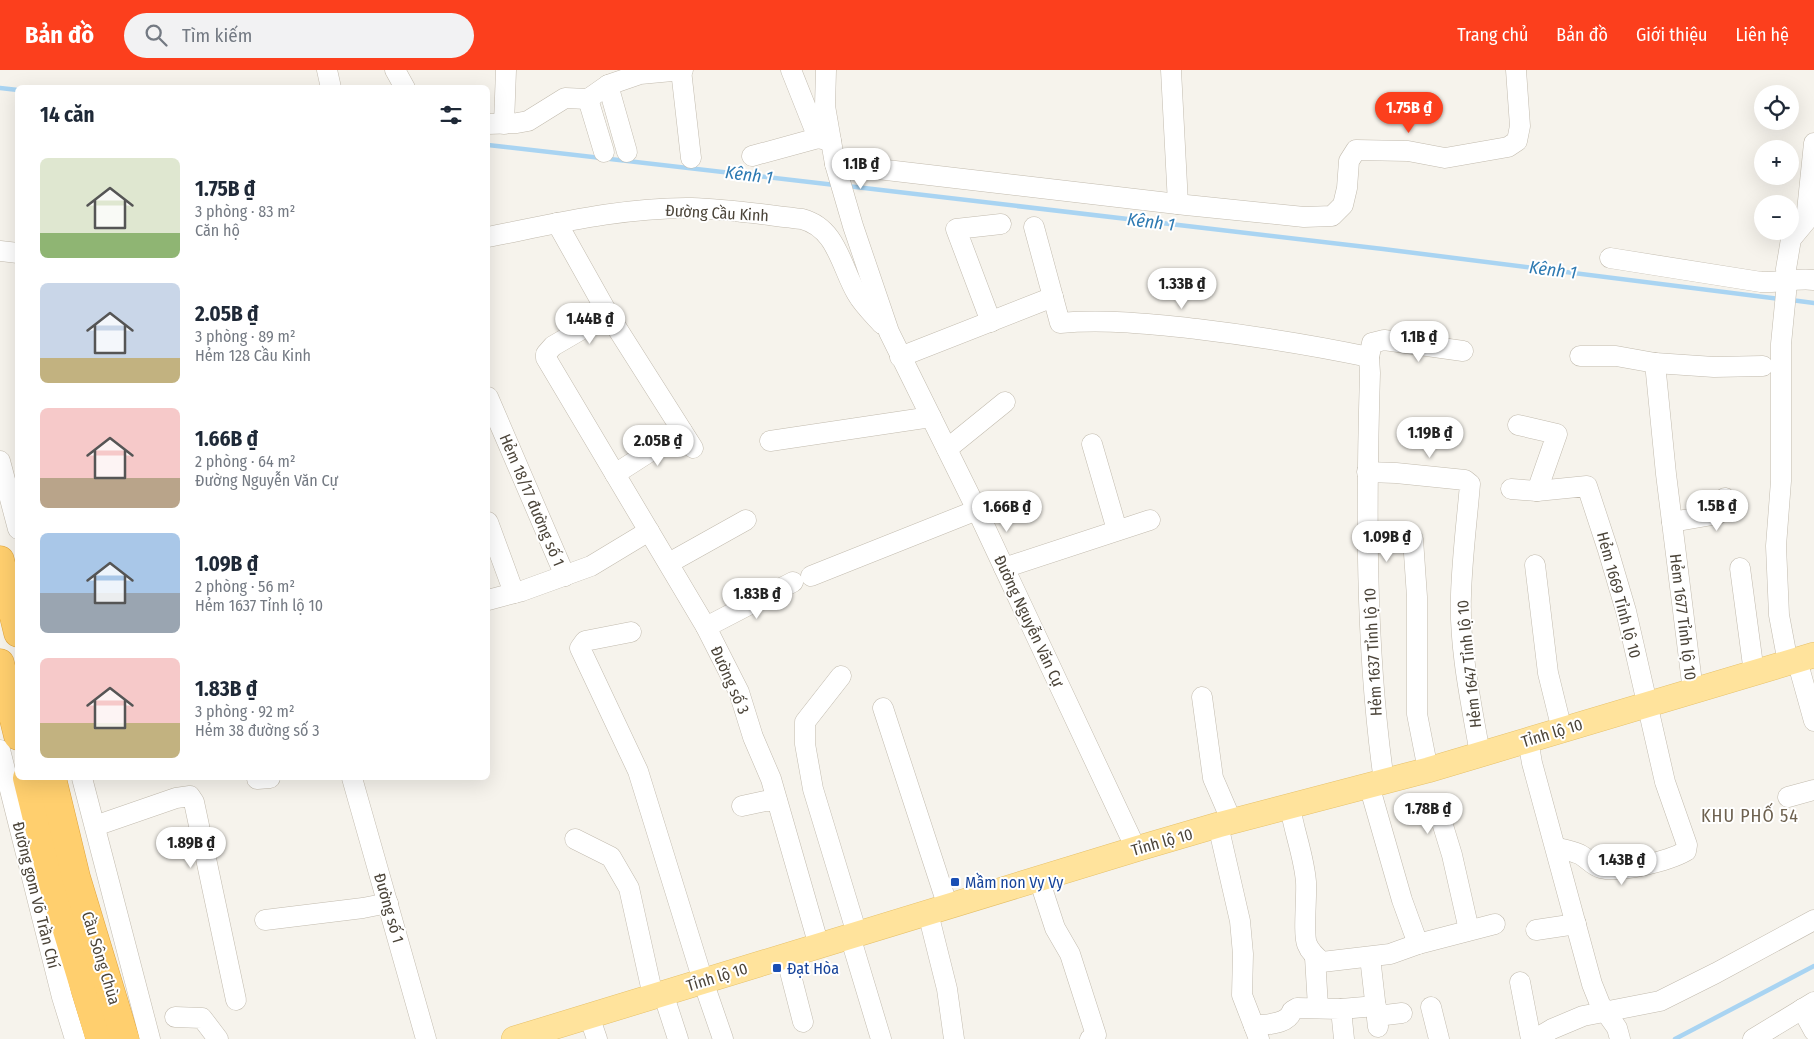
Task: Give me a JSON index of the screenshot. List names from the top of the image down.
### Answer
{
  "streets": {
    "highway": ["Cầu Sông Chùa"],
    "main road": ["Tỉnh lộ 10"],
    "street": [
      "Đường Cầu Kinh",
      "Hẻm 18/17 đường số 1",
      "Hẻm 1669 Tỉnh lộ 10",
      "Hẻm 1677 Tỉnh lộ 10",
      "Đường Nguyễn Văn Cự",
      "Hẻm 1637 Tỉnh lộ 10",
      "Hẻm 1647 Tỉnh lộ 10",
      "Đường số 3",
      "Đường gom Võ Trần Chí",
      "Đường số 1"
    ]
  },
  "crossings": [
    ["Đường Cầu Kinh", "Đường Nguyễn Văn Cự"],
    ["Hẻm 1669 Tỉnh lộ 10", "Tỉnh lộ 10"],
    ["Hẻm 1677 Tỉnh lộ 10", "Tỉnh lộ 10"],
    ["Đường Nguyễn Văn Cự", "Tỉnh lộ 10"],
    ["Hẻm 1637 Tỉnh lộ 10", "Hẻm 1647 Tỉnh lộ 10"],
    ["Hẻm 1637 Tỉnh lộ 10", "Tỉnh lộ 10"],
    ["Hẻm 1647 Tỉnh lộ 10", "Tỉnh lộ 10"],
    ["Đường số 3", "Tỉnh lộ 10"]
  ],
  "districts": ["KHU PHỐ 54"],
  "water": ["Kênh 1"],
  "places": {
    "transit": ["Mầm non Vy Vy", "Đạt Hòa"]
  },
  "page": {
    "header": "Bản đồ",
    "search": "Tìm kiếm",
    "nav": [
      "Trang chủ",
      "Bản đồ",
      "Giới thiệu",
      "Liên hệ"
    ],
    "map_buttons": ["+", "−"],
    "heading": "14 căn",
    "price": [
      "1.75B ₫",
      "1.1B ₫",
      "1.33B ₫",
      "1.44B ₫",
      "1.1B ₫",
      "1.19B ₫",
      "2.05B ₫",
      "1.5B ₫",
      "1.66B ₫",
      "1.09B ₫",
      "1.83B ₫",
      "1.78B ₫",
      "1.89B ₫",
      "1.43B ₫"
    ],
    "list": [
      {
        "name": "1.75B ₫",
        "note": "3 phòng · 83 m² · Căn hộ"
      },
      {
        "name": "2.05B ₫",
        "note": "3 phòng · 89 m² · Hẻm 128 Cầu Kinh"
      },
      {
        "name": "1.66B ₫",
        "note": "2 phòng · 64 m² · Đường Nguyễn Văn Cự"
      },
      {
        "name": "1.09B ₫",
        "note": "2 phòng · 56 m² · Hẻm 1637 Tỉnh lộ 10"
      },
      {
        "name": "1.83B ₫",
        "note": "3 phòng · 92 m² · Hẻm 38 đường số 3"
      }
    ]
  }
}
